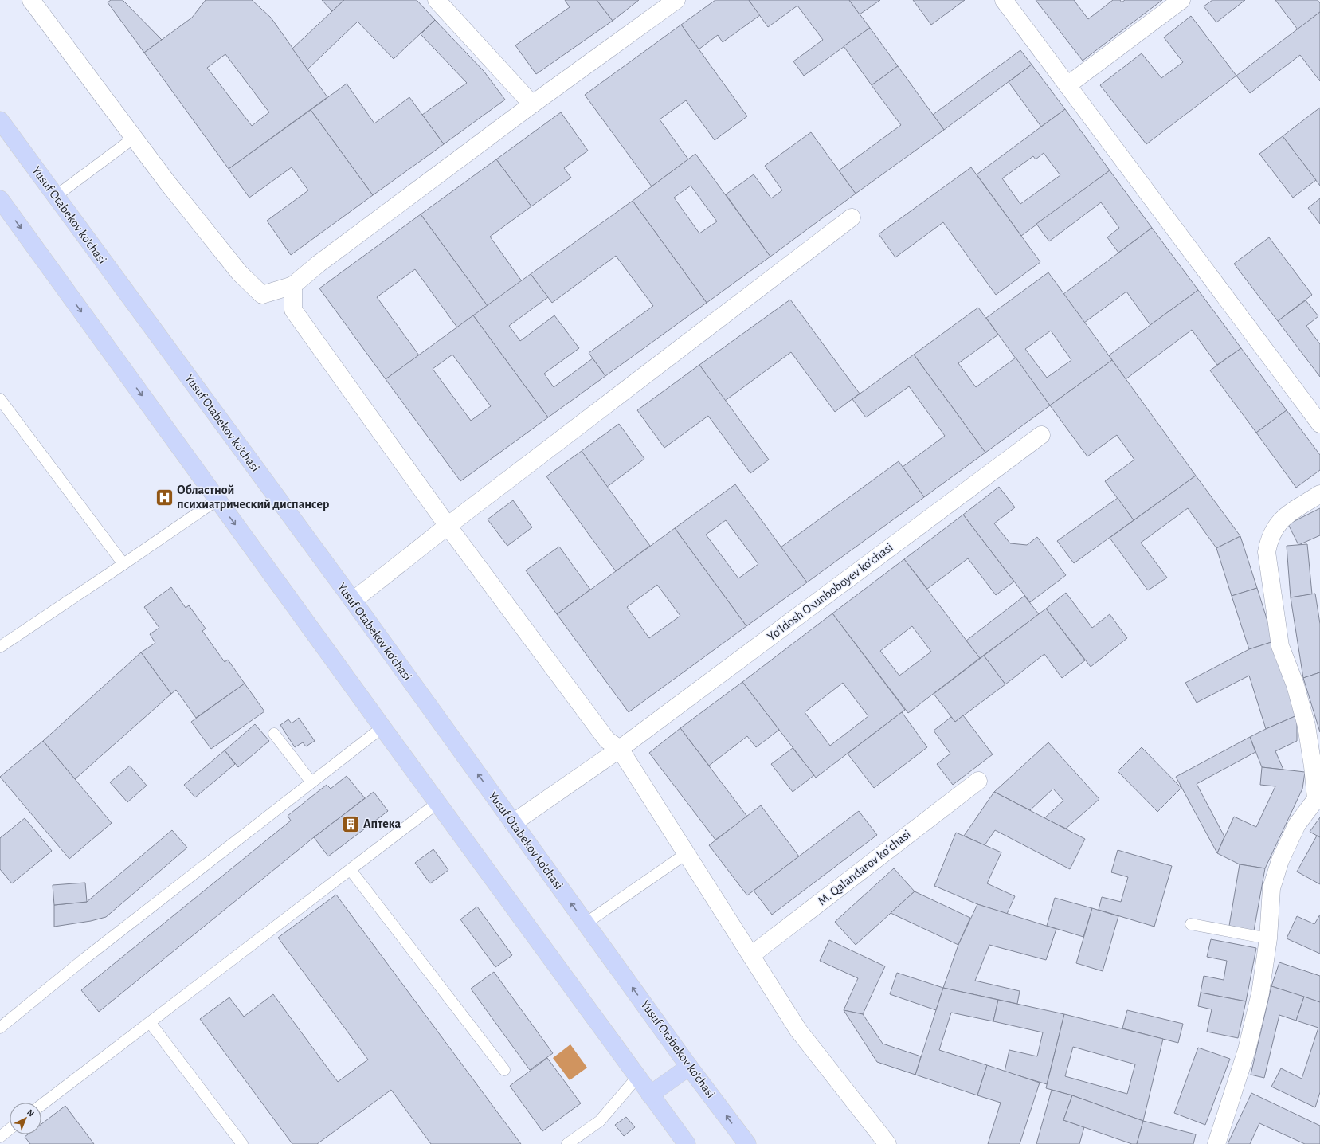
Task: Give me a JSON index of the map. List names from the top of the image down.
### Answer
{
  "streets": {
    "main road": ["Yusuf Otabekov ko'chasi"],
    "street": ["Yoʻldosh Oxunboboyev koʻchasi", "M. Qalandarov koʻchasi"]
  },
  "crossings": [
    ["Yusuf Otabekov ko'chasi", "Yoʻldosh Oxunboboyev koʻchasi"]
  ],
  "places": {
    "hospital": ["Областной психиатрический диспансер"],
    "building": ["Аптека"]
  },
  "north": "top right"
}
